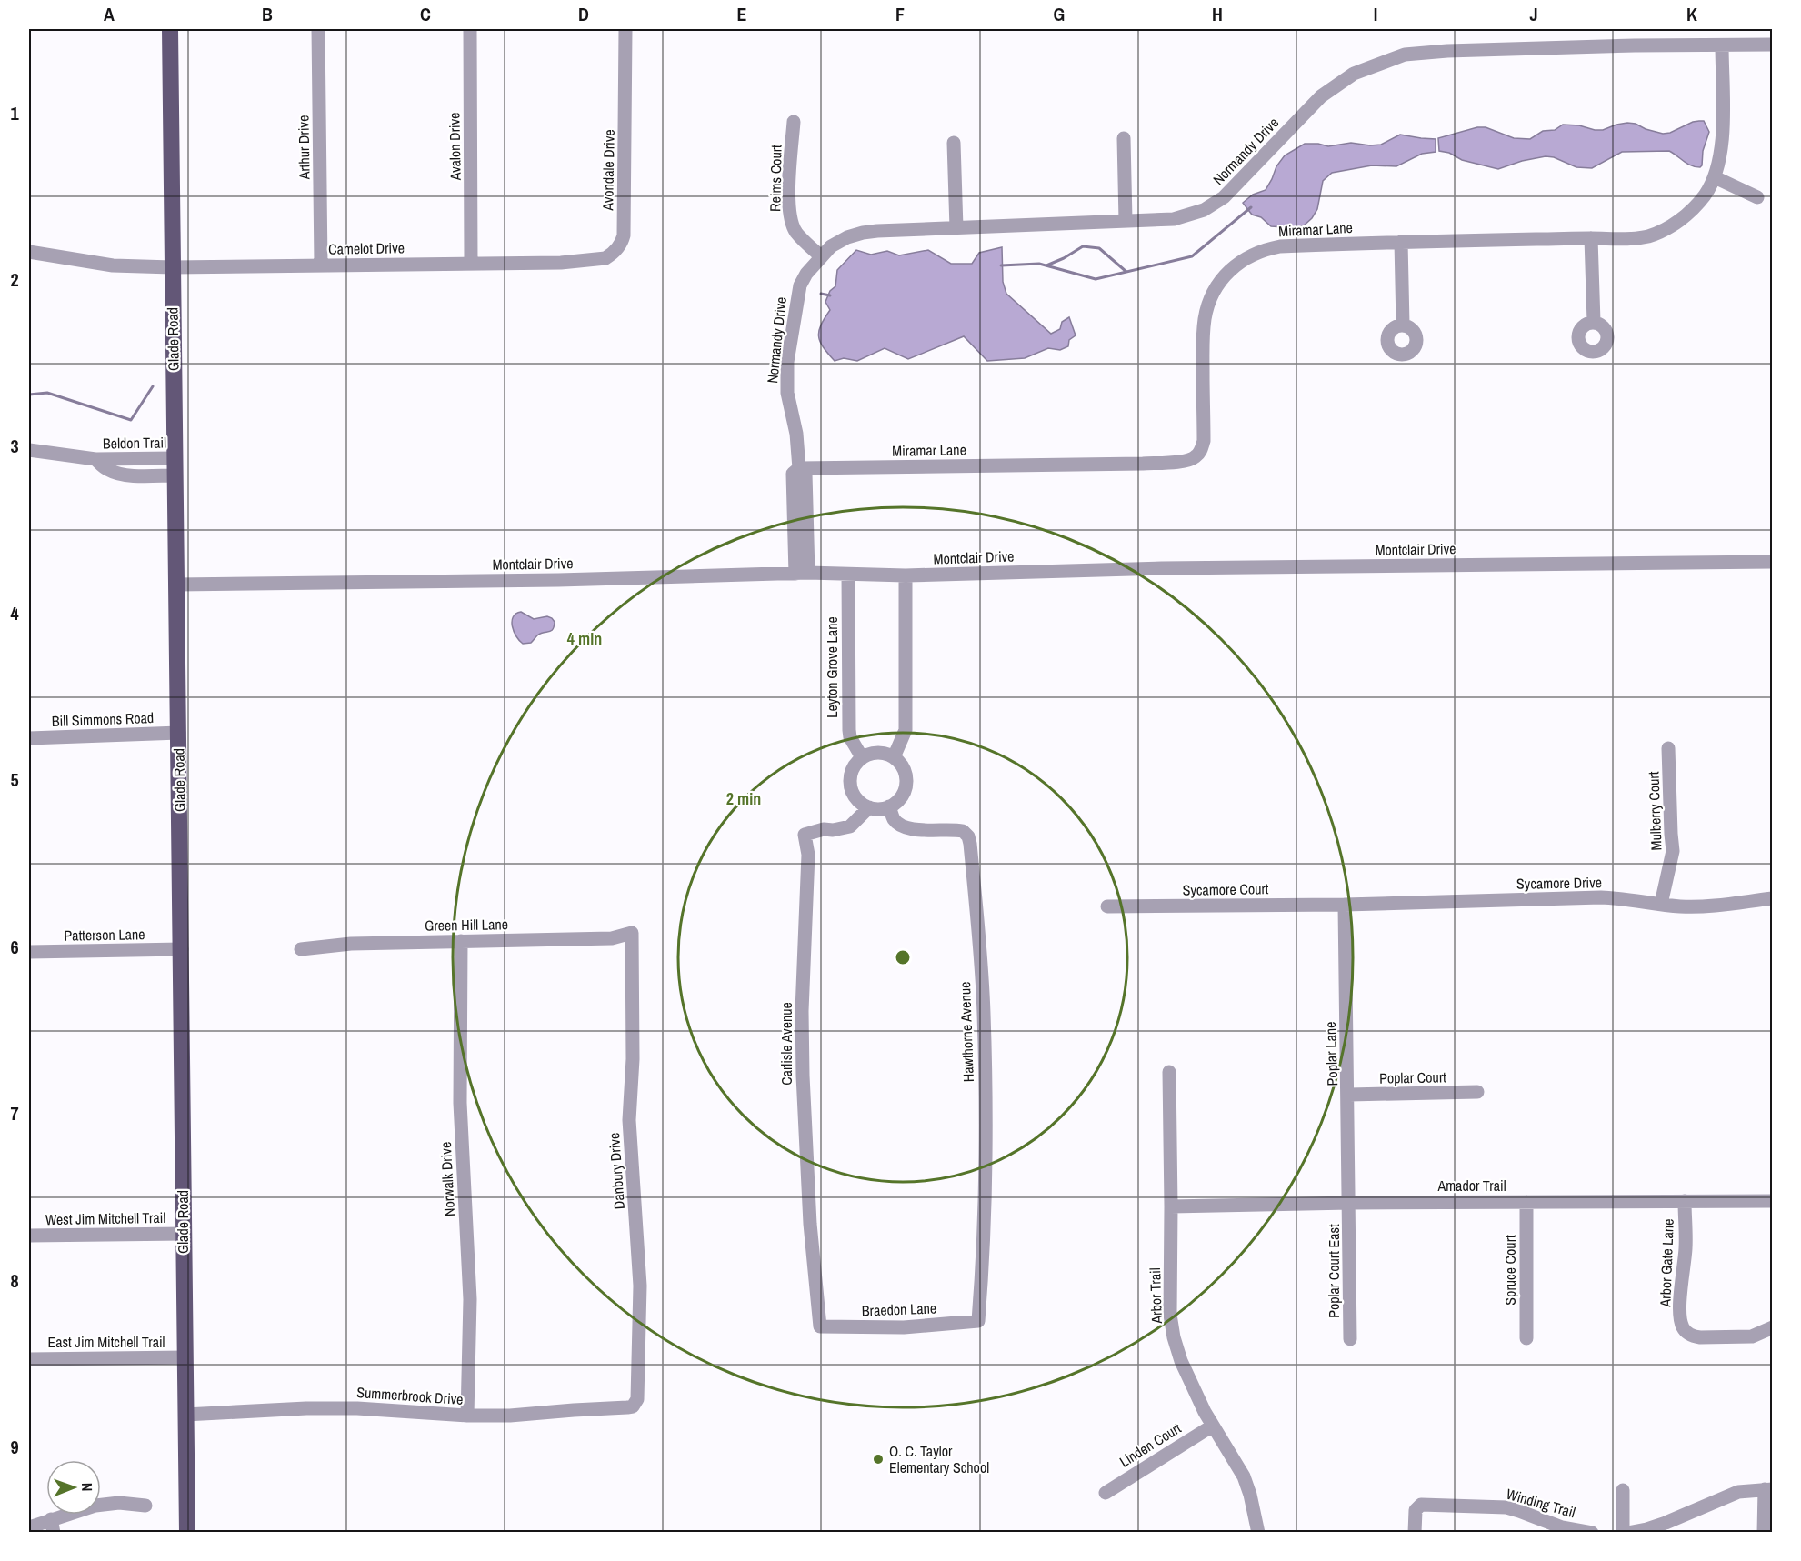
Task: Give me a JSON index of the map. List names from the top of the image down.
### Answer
{
  "streets": {
    "main road": ["Glade Road"],
    "street": [
      "Avalon Drive",
      "Arthur Drive",
      "Normandy Drive",
      "Avondale Drive",
      "Reims Court",
      "Miramar Lane",
      "Camelot Drive",
      "Beldon Trail",
      "Montclair Drive",
      "Leyton Grove Lane",
      "Bill Simmons Road",
      "Mulberry Court",
      "Sycamore Drive",
      "Sycamore Court",
      "Green Hill Lane",
      "Patterson Lane",
      "Hawthorne Avenue",
      "Carlisle Avenue",
      "Poplar Lane",
      "Poplar Court",
      "Danbury Drive",
      "Norwalk Drive",
      "Amador Trail",
      "West Jim Mitchell Trail",
      "Arbor Gate Lane",
      "Spruce Court",
      "Poplar Court East",
      "Arbor Trail",
      "Braedon Lane",
      "East Jim Mitchell Trail",
      "Summerbrook Drive",
      "Linden Court",
      "Winding Trail"
    ]
  },
  "crossings": [
    ["Avalon Drive", "Camelot Drive"],
    ["Arthur Drive", "Camelot Drive"],
    ["Normandy Drive", "Reims Court"],
    ["Normandy Drive", "Miramar Lane"],
    ["Normandy Drive", "Montclair Drive"],
    ["Avondale Drive", "Camelot Drive"],
    ["Camelot Drive", "Glade Road"],
    ["Glade Road", "Beldon Trail"],
    ["Glade Road", "Montclair Drive"],
    ["Glade Road", "Bill Simmons Road"],
    ["Glade Road", "Patterson Lane"],
    ["Glade Road", "West Jim Mitchell Trail"],
    ["Glade Road", "East Jim Mitchell Trail"],
    ["Glade Road", "Summerbrook Drive"],
    ["Montclair Drive", "Leyton Grove Lane"],
    ["Leyton Grove Lane", "Hawthorne Avenue"],
    ["Leyton Grove Lane", "Carlisle Avenue"],
    ["Mulberry Court", "Sycamore Drive"],
    ["Sycamore Drive", "Sycamore Court"],
    ["Sycamore Drive", "Poplar Lane"],
    ["Sycamore Court", "Poplar Lane"],
    ["Green Hill Lane", "Danbury Drive"],
    ["Green Hill Lane", "Norwalk Drive"],
    ["Hawthorne Avenue", "Carlisle Avenue"],
    ["Hawthorne Avenue", "Braedon Lane"],
    ["Carlisle Avenue", "Braedon Lane"],
    ["Poplar Lane", "Poplar Court"],
    ["Poplar Lane", "Amador Trail"],
    ["Poplar Lane", "Poplar Court East"],
    ["Danbury Drive", "Summerbrook Drive"],
    ["Norwalk Drive", "Summerbrook Drive"],
    ["Amador Trail", "Arbor Gate Lane"],
    ["Amador Trail", "Spruce Court"],
    ["Amador Trail", "Poplar Court East"],
    ["Amador Trail", "Arbor Trail"],
    ["Arbor Trail", "Linden Court"]
  ],
  "places": ["O. C. Taylor Elementary School"],
  "north": "right",
  "grid": {
    "columns": [
      "A",
      "B",
      "C",
      "D",
      "E",
      "F",
      "G",
      "H",
      "I",
      "J",
      "K"
    ],
    "rows": [
      "1",
      "2",
      "3",
      "4",
      "5",
      "6",
      "7",
      "8",
      "9"
    ]
  },
  "rings": ["4 min", "2 min"]
}
